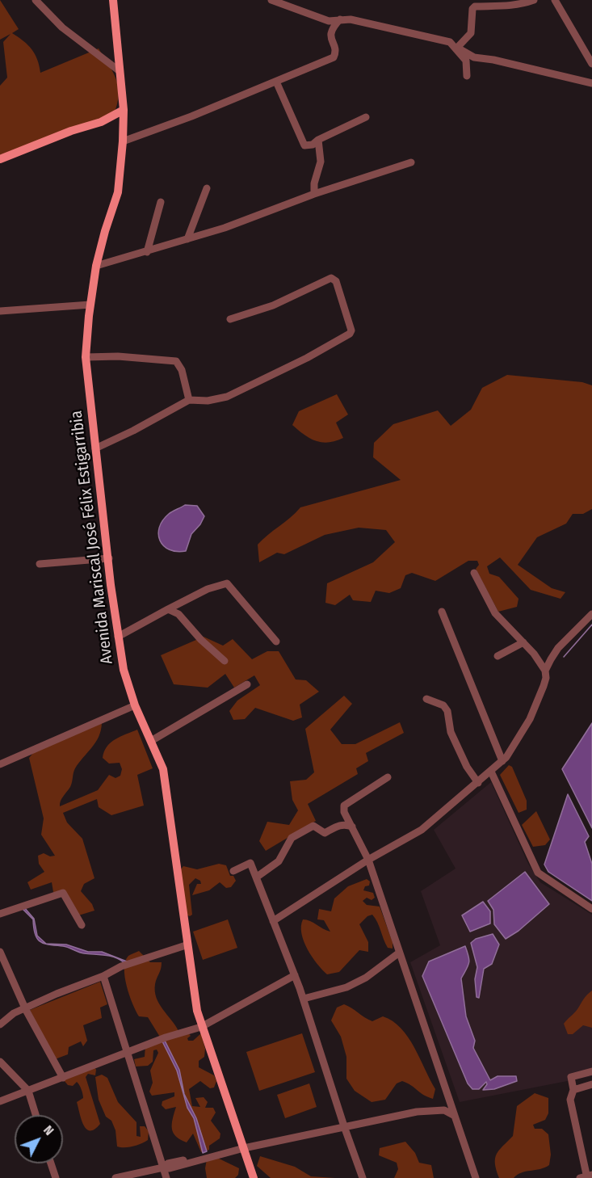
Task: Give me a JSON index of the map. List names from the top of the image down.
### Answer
{
  "streets": {
    "main road": ["Avenida Mariscal José Félix Estigarribia"]
  },
  "north": "top right"
}
